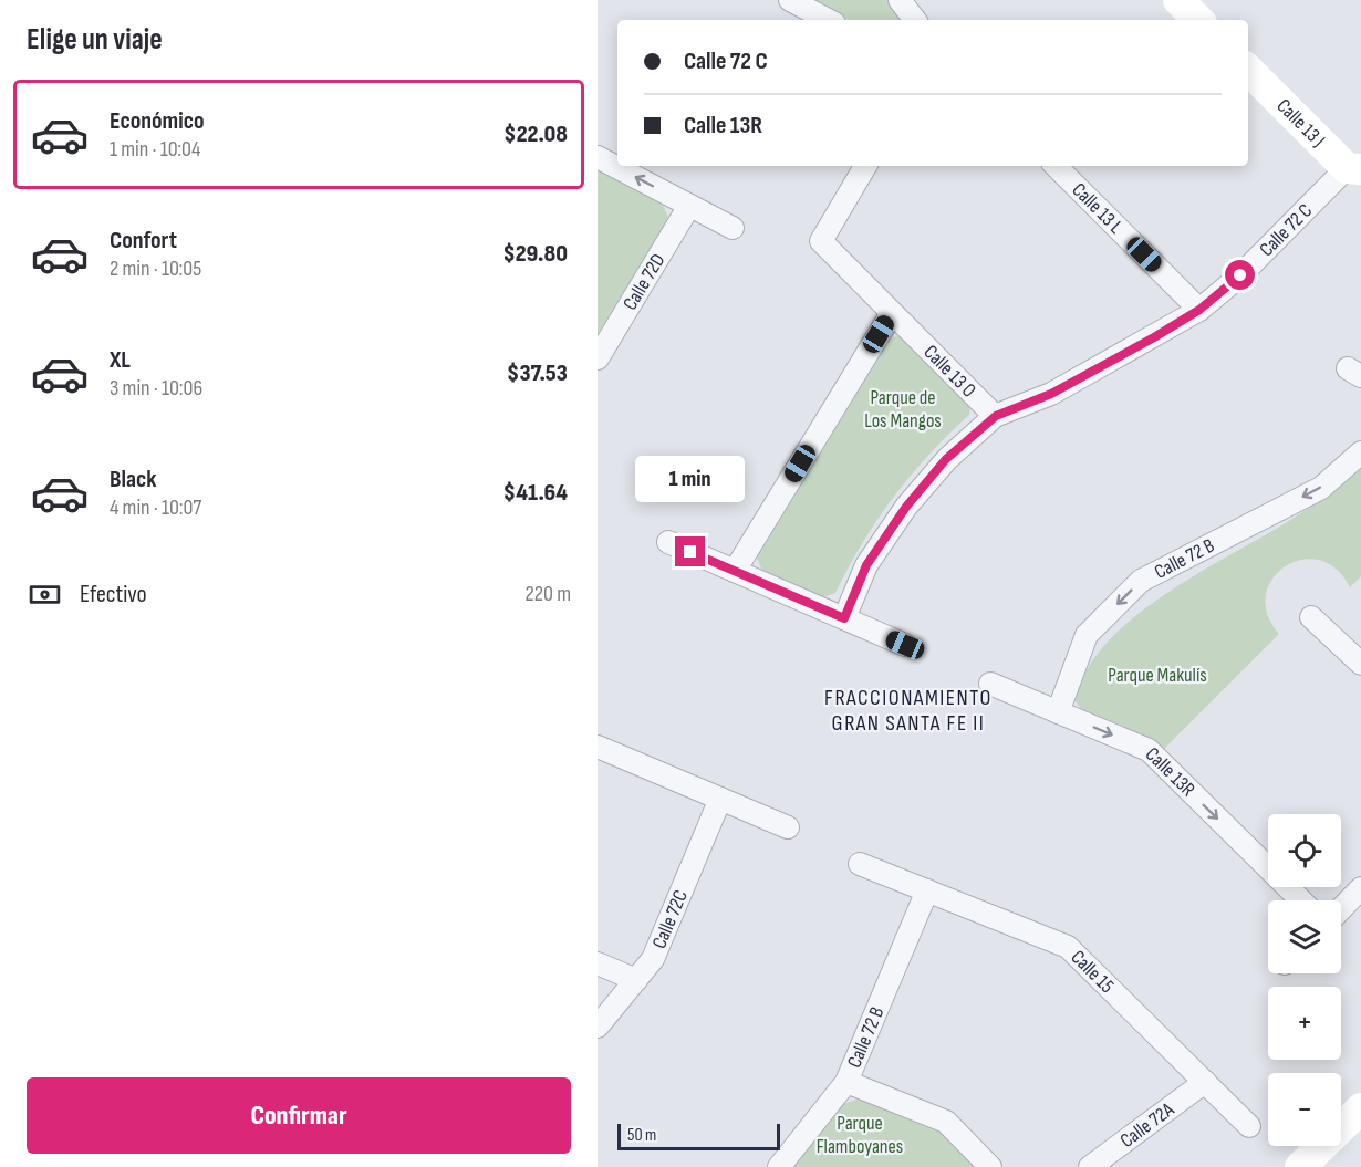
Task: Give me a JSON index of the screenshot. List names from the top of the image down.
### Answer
{
  "streets": {
    "street": [
      "Calle 13 J",
      "Calle 13 L",
      "Calle 72 C",
      "Calle 72D",
      "Calle 13 O",
      "Calle 72 B",
      "Calle 13R",
      "Calle 72C",
      "Calle 15",
      "Calle 72A"
    ]
  },
  "crossings": [
    ["Calle 13 J", "Calle 72 C"],
    ["Calle 13 L", "Calle 72 C"],
    ["Calle 72 C", "Calle 13 O"],
    ["Calle 72 B", "Calle 13R"],
    ["Calle 72 B", "Calle 15"],
    ["Calle 15", "Calle 72A"]
  ],
  "one_way": ["Calle 72 B", "Calle 13R"],
  "districts": ["FRACCIONAMIENTO GRAN SANTA FE II"],
  "parks": ["Parque de Los Mangos", "Parque Makulís", "Parque Flamboyanes"],
  "scale_bar": "50 m",
  "page": {
    "heading": "Elige un viaje",
    "banner": ["Calle 72 C", "Calle 13R"],
    "list": [
      {
        "name": "Económico",
        "note": "1 min · 10:04",
        "value": "$22.08"
      },
      {
        "name": "Confort",
        "note": "2 min · 10:05",
        "value": "$29.80"
      },
      {
        "name": "XL",
        "note": "3 min · 10:06",
        "value": "$37.53"
      },
      {
        "name": "Black",
        "note": "4 min · 10:07",
        "value": "$41.64"
      }
    ],
    "bubble": "1 min",
    "pay": ["Efectivo", "220 m"],
    "map_buttons": ["+", "−"],
    "buttons": "Confirmar",
    "scale": "50 m"
  }
}
